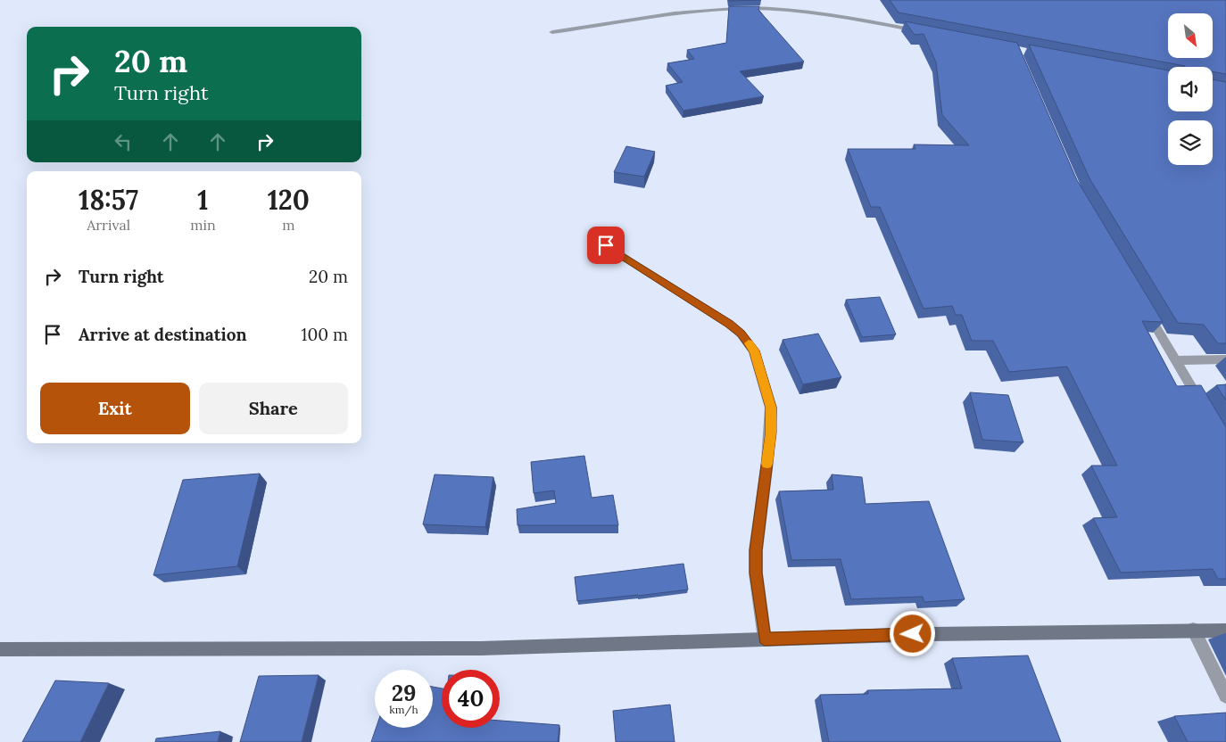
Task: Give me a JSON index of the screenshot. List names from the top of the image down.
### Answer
{
  "north": "bottom right",
  "page": {
    "turn": ["20 m", "Turn right"],
    "eta": [
      "18:57",
      "Arrival",
      "1",
      "min",
      "120",
      "m"
    ],
    "list": [
      {
        "name": "Turn right",
        "value": "20 m"
      },
      {
        "name": "Arrive at destination",
        "value": "100 m"
      }
    ],
    "buttons": ["Exit", "Share"],
    "speed": "29 km/h",
    "limit": "40"
  }
}
